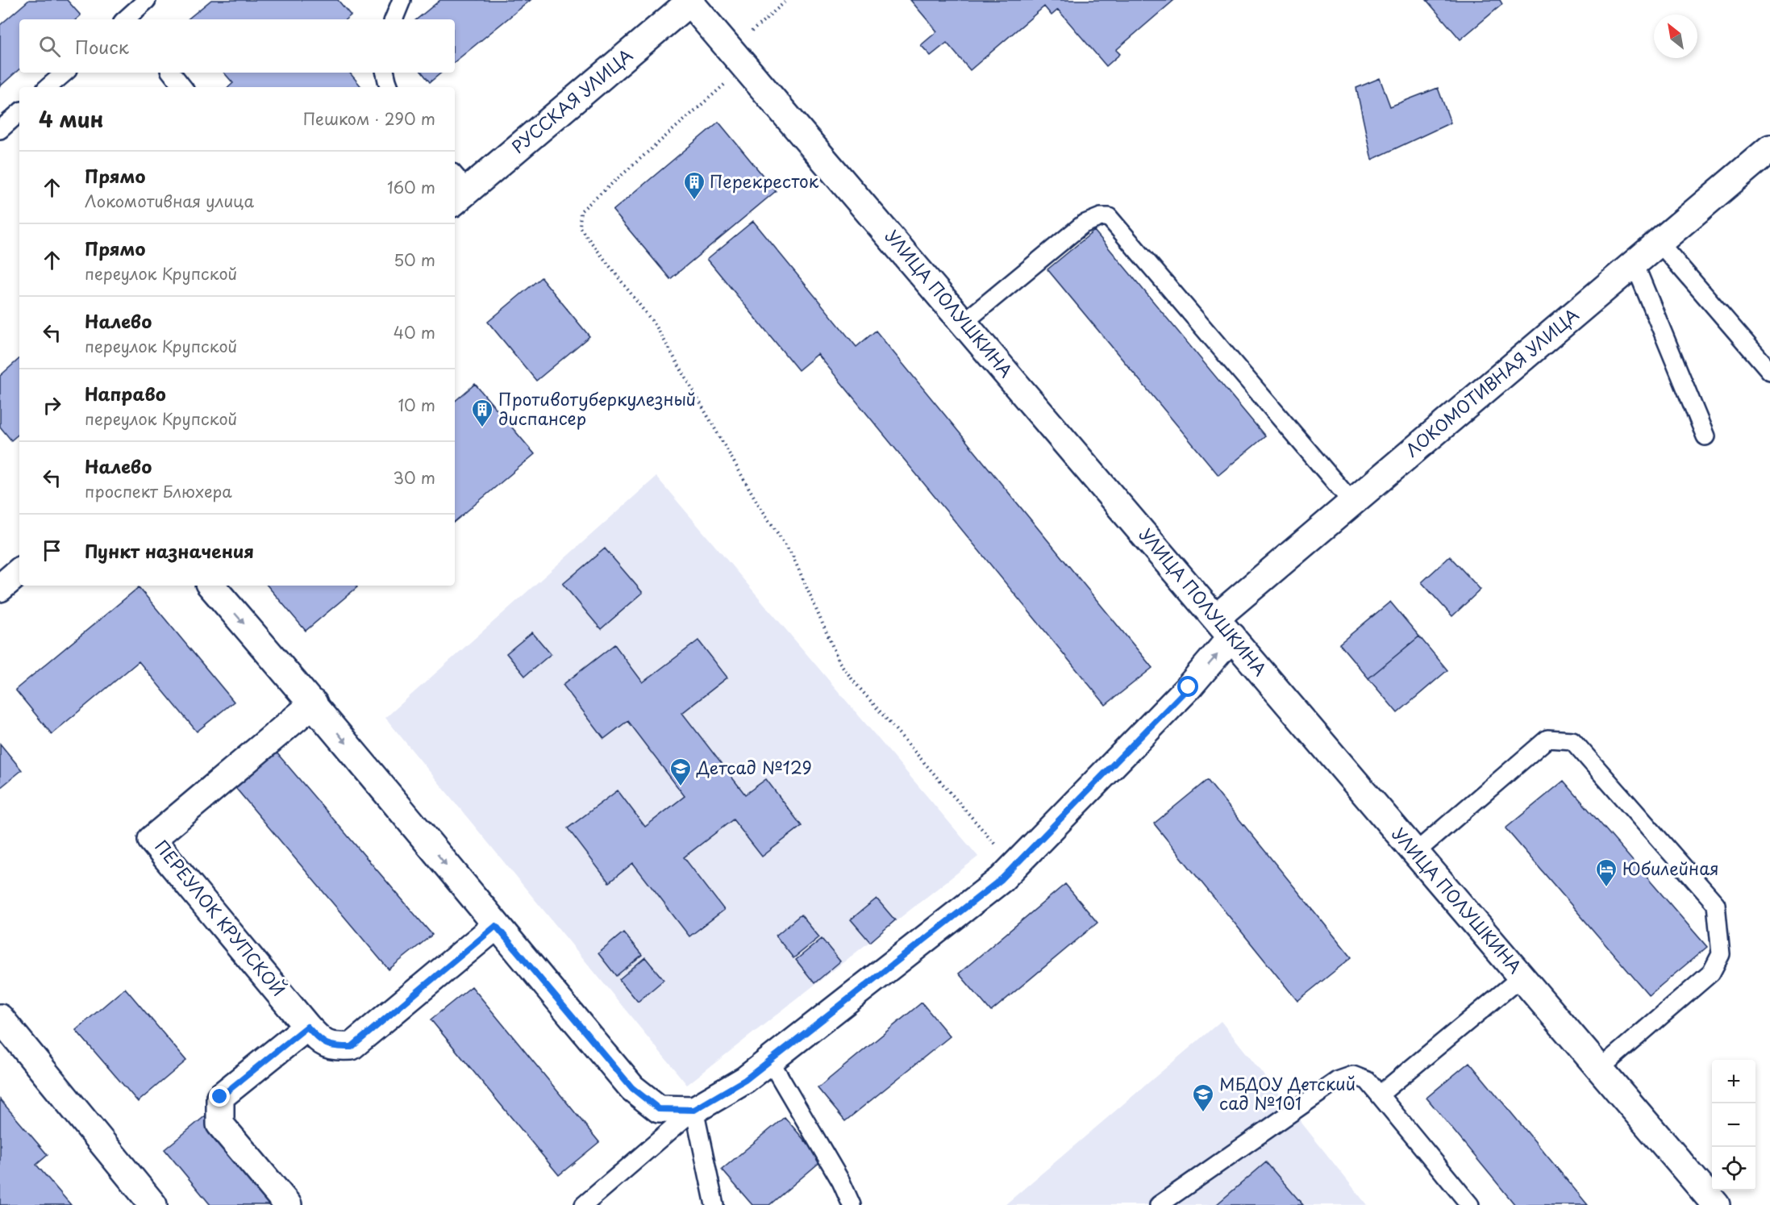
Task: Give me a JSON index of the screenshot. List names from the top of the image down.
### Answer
{
  "streets": {
    "street": [
      "РУССКАЯ УЛИЦА",
      "УЛИЦА ПОЛУШКИНА",
      "ЛОКОМОТИВНАЯ УЛИЦА",
      "ПЕРЕУЛОК КРУПСКОЙ"
    ]
  },
  "crossings": [
    ["РУССКАЯ УЛИЦА", "УЛИЦА ПОЛУШКИНА"],
    ["УЛИЦА ПОЛУШКИНА", "ЛОКОМОТИВНАЯ УЛИЦА"]
  ],
  "places": {
    "building": ["Перекресток", "Противотуберкулезный диспансер"],
    "school or university": ["Детсад №129", "МБДОУ Детский сад №101"],
    "hotel": ["Юбилейная"]
  },
  "north": "top left",
  "page": {
    "search": "Поиск",
    "heading": ["4 мин", "Пешком · 290 m"],
    "list": [
      ["Прямо", "Локомотивная улица", "160 m"],
      ["Прямо", "переулок Крупской", "50 m"],
      ["Налево", "переулок Крупской", "40 m"],
      ["Направо", "переулок Крупской", "10 m"],
      ["Налево", "проспект Блюхера", "30 m"],
      "Пункт назначения"
    ],
    "map_buttons": ["+", "−"]
  }
}
